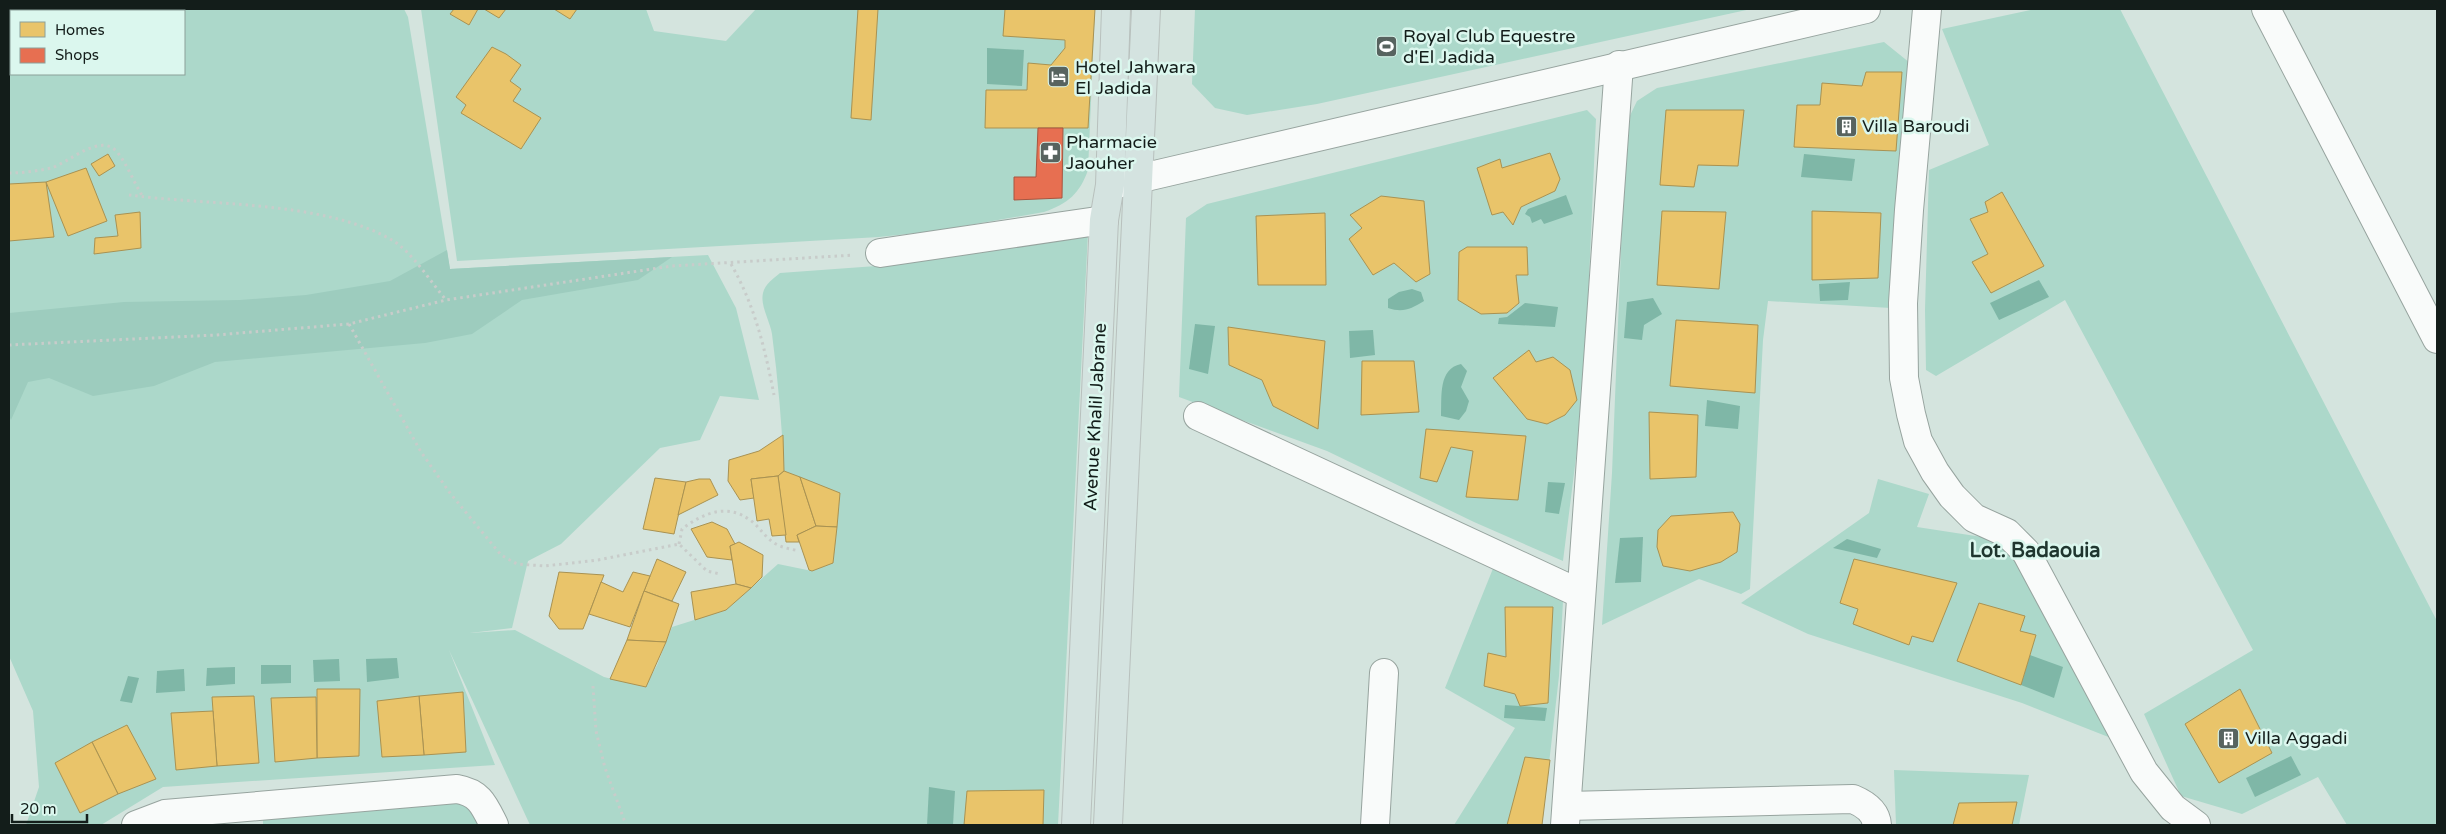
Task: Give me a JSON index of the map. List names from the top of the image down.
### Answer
{
  "streets": {
    "main road": ["Avenue Khalil Jabrane"]
  },
  "districts": ["Lot. Badaouia"],
  "places": {
    "sports": ["Royal Club Equestre d'El Jadida"],
    "hotel": ["Hotel Jahwara El Jadida"],
    "building": ["Villa Baroudi", "Villa Aggadi"],
    "pharmacy": ["Pharmacie Jaouher"]
  },
  "legend": ["Homes", "Shops"],
  "scale_bar": "20 m"
}
